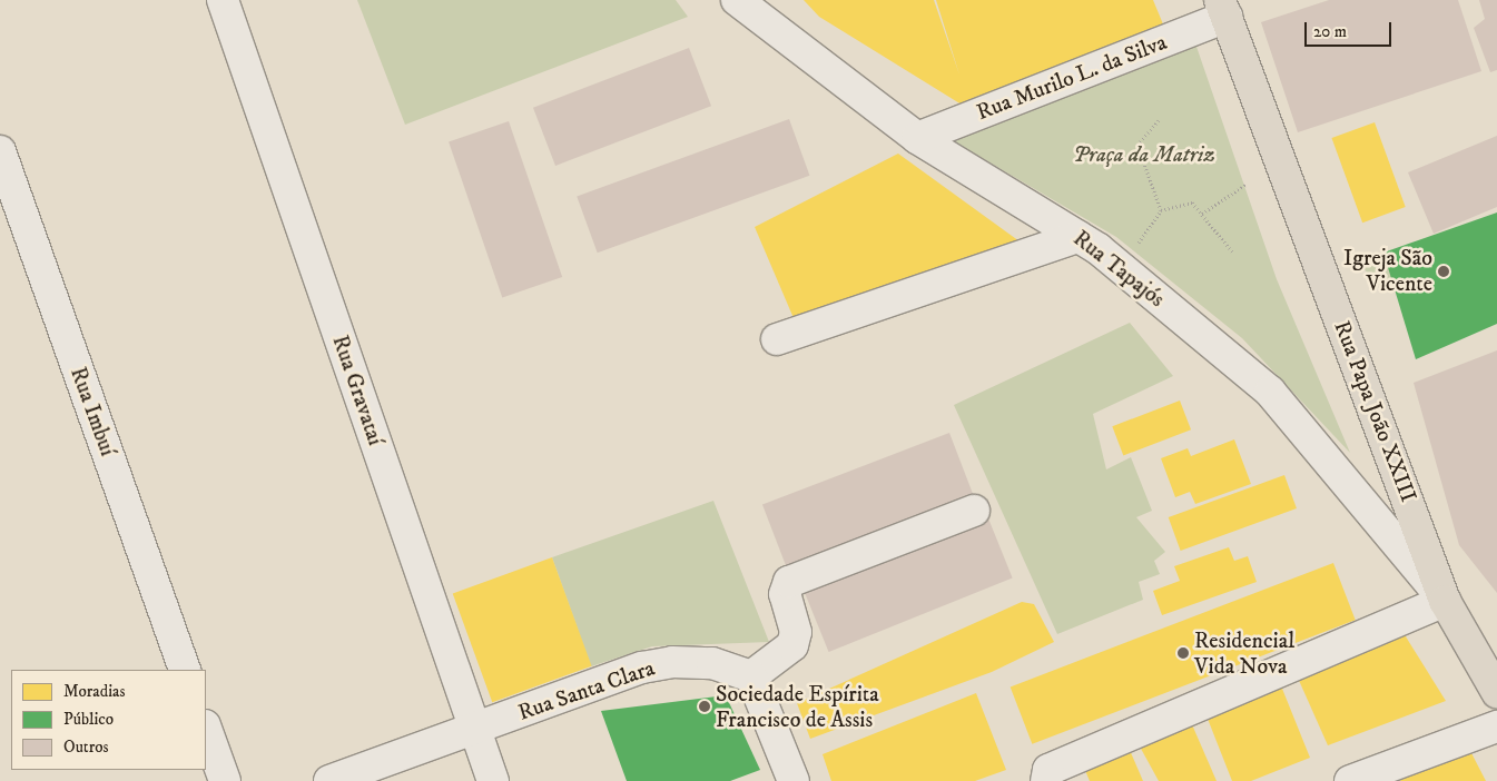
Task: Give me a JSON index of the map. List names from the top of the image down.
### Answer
{
  "streets": {
    "main road": ["Rua Papa João XXIII"],
    "street": [
      "Rua Murilo L. da Silva",
      "Rua Tapajós",
      "Rua Gravataí",
      "Rua Imbuí",
      "Rua Santa Clara"
    ]
  },
  "crossings": [
    ["Rua Murilo L. da Silva", "Rua Tapajós"],
    ["Rua Murilo L. da Silva", "Rua Papa João XXIII"],
    ["Rua Tapajós", "Rua Papa João XXIII"],
    ["Rua Gravataí", "Rua Santa Clara"]
  ],
  "parks": ["Praça da Matriz"],
  "places": ["Igreja São Vicente", "Residencial Vida Nova", "Sociedade Espírita Francisco de Assis"],
  "legend": ["Moradias", "Público", "Outros"],
  "scale_bar": "20 m"
}
